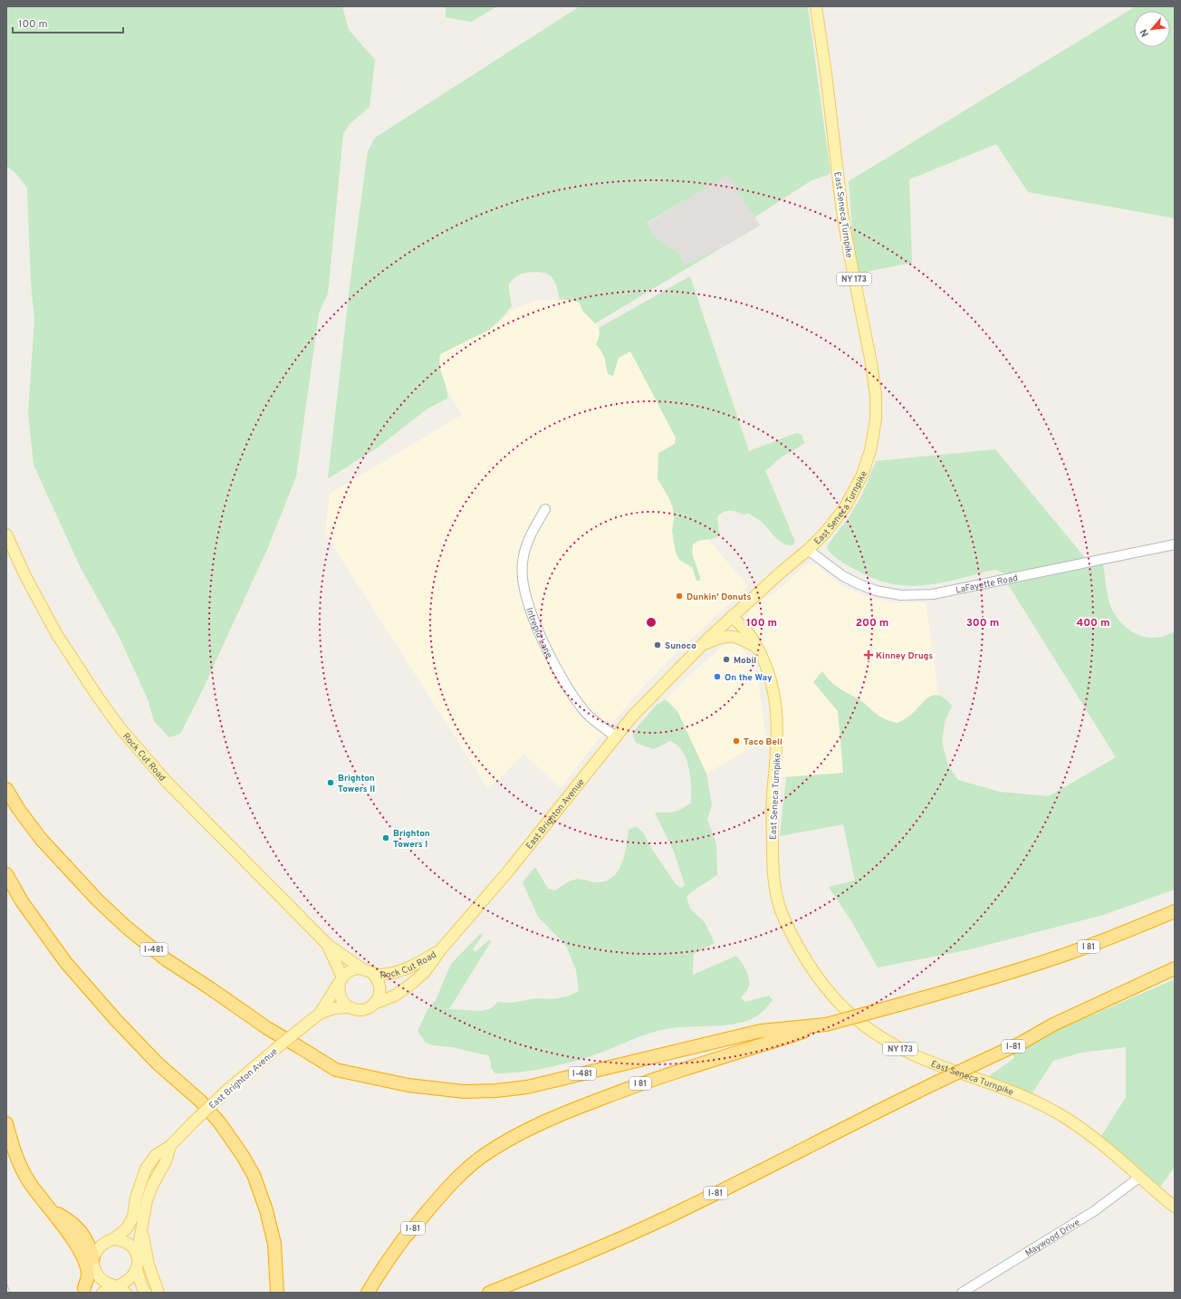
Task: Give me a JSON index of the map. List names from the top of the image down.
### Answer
{
  "streets": {
    "highway": ["I 81", "I-481", "I-81"],
    "main road": [
      "East Seneca Turnpike",
      "NY 173",
      "Rock Cut Road",
      "East Brighton Avenue"
    ],
    "street": ["LaFayette Road", "Intrepid Lane", "Maywood Drive"]
  },
  "crossings": [
    ["East Seneca Turnpike", "LaFayette Road"],
    ["East Seneca Turnpike", "East Brighton Avenue"],
    ["East Seneca Turnpike", "Maywood Drive"],
    ["Intrepid Lane", "East Brighton Avenue"],
    ["Rock Cut Road", "East Brighton Avenue"],
    ["I 81", "I-481"],
    ["I 81", "I-81"]
  ],
  "places": {
    "other": [
      "Dunkin' Donuts",
      "Sunoco",
      "Mobil",
      "On the Way",
      "Taco Bell",
      "Brighton Towers II",
      "Brighton Towers I"
    ],
    "health": ["Kinney Drugs"]
  },
  "scale_bar": "100 m",
  "north": "bottom left",
  "rings": [
    "100 m",
    "200 m",
    "300 m",
    "400 m"
  ]
}
